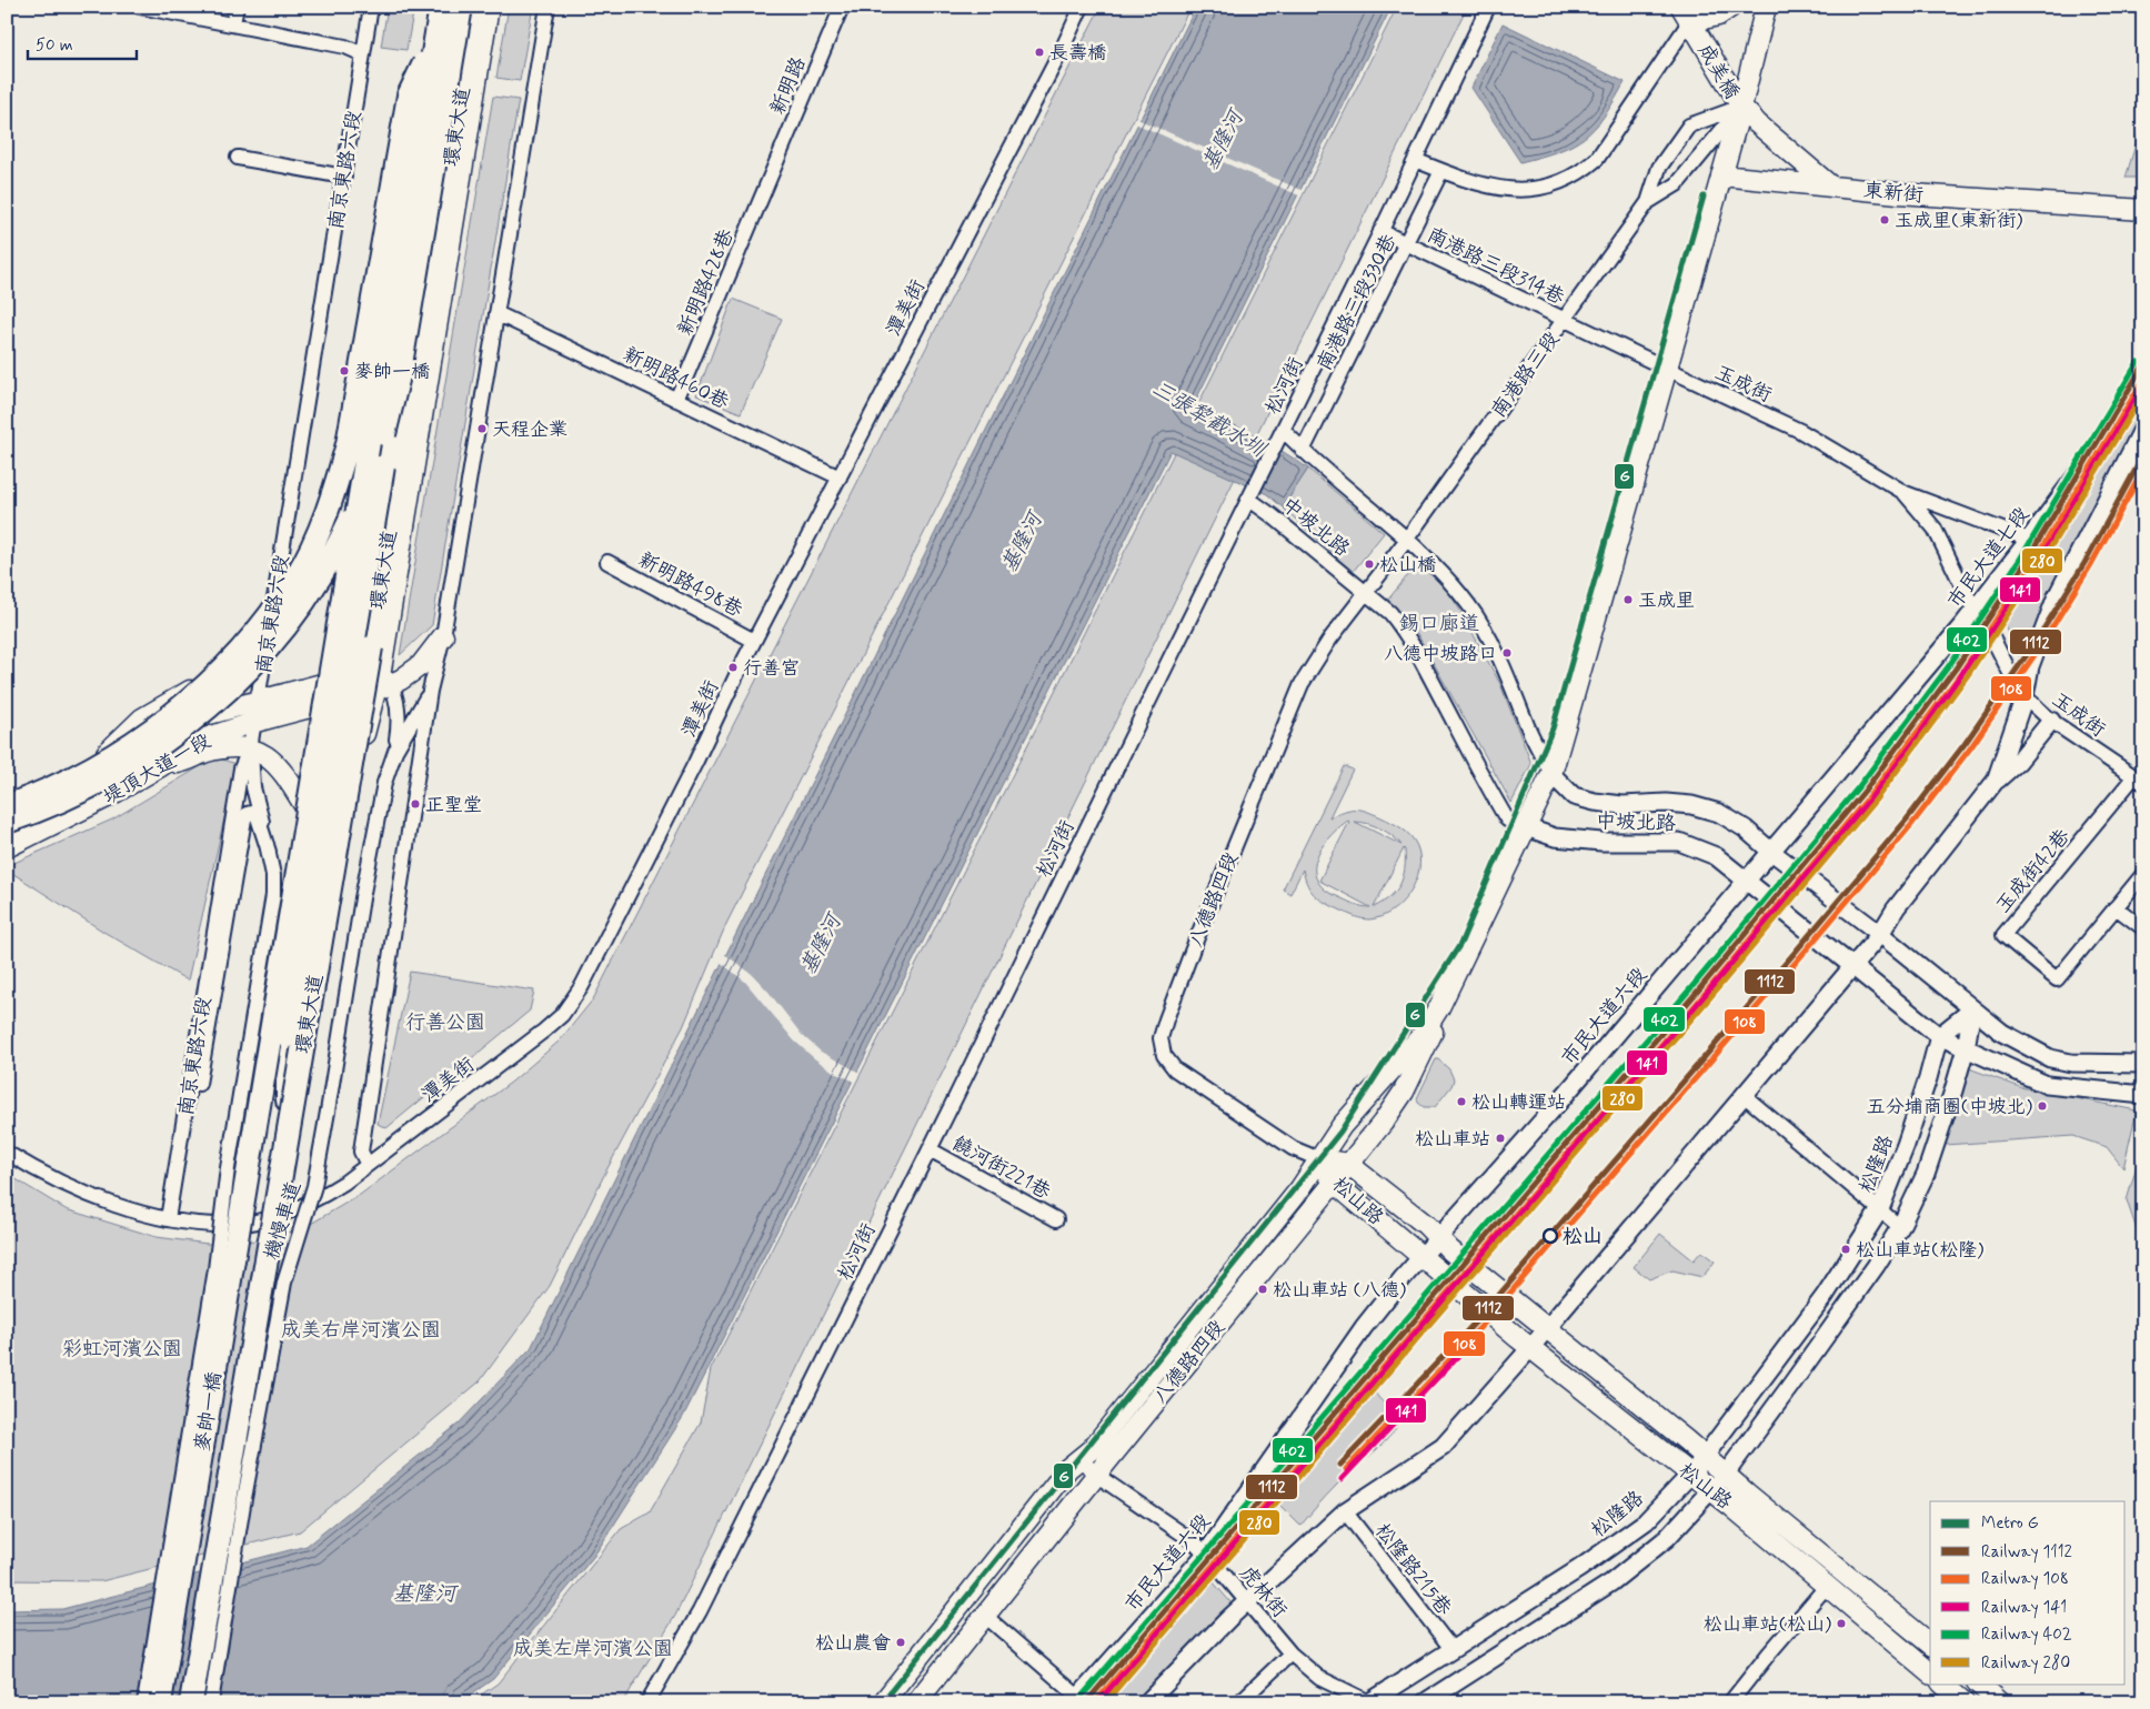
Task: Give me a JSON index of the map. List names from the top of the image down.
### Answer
{
  "streets": {
    "highway": ["環東大道", "麥帥一橋"],
    "main road": [
      "成美橋",
      "東新街",
      "南港路三段",
      "堤頂大道一段",
      "八德路四段",
      "松山路"
    ],
    "street": [
      "新明路",
      "南京東路六段",
      "南港路三段314巷",
      "新明路428巷",
      "南港路三段330巷",
      "潭美街",
      "新明路460巷",
      "玉成街",
      "松河街",
      "中坡北路",
      "市民大道七段",
      "新明路498巷",
      "玉成街42巷",
      "市民大道六段",
      "松隆路",
      "饒河街221巷",
      "機慢車道",
      "松隆路215巷",
      "虎林街"
    ]
  },
  "crossings": [
    ["成美橋", "南港路三段"],
    ["成美橋", "八德路四段"],
    ["新明路", "新明路428巷"],
    ["環東大道", "麥帥一橋"],
    ["南京東路六段", "潭美街"],
    ["南京東路六段", "堤頂大道一段"],
    ["東新街", "八德路四段"],
    ["南港路三段314巷", "南港路三段330巷"],
    ["南港路三段314巷", "南港路三段"],
    ["南港路三段314巷", "玉成街"],
    ["南港路三段314巷", "松河街"],
    ["新明路428巷", "新明路460巷"],
    ["南港路三段330巷", "中坡北路"],
    ["潭美街", "新明路460巷"],
    ["潭美街", "新明路498巷"],
    ["南港路三段", "玉成街"],
    ["南港路三段", "中坡北路"],
    ["南港路三段", "八德路四段"],
    ["玉成街", "市民大道七段"],
    ["玉成街", "玉成街42巷"],
    ["玉成街", "八德路四段"],
    ["松河街", "中坡北路"],
    ["松河街", "饒河街221巷"],
    ["中坡北路", "市民大道七段"],
    ["中坡北路", "八德路四段"],
    ["中坡北路", "市民大道六段"],
    ["中坡北路", "松隆路"],
    ["市民大道七段", "市民大道六段"],
    ["堤頂大道一段", "機慢車道"],
    ["八德路四段", "松山路"],
    ["八德路四段", "虎林街"],
    ["市民大道六段", "松山路"],
    ["市民大道六段", "虎林街"],
    ["松隆路", "松山路"],
    ["松隆路", "松隆路215巷"],
    ["松隆路", "虎林街"]
  ],
  "water": ["基隆河", "三張犂截水圳"],
  "parks": [
    "錫口廊道",
    "行善公園",
    "成美右岸河濱公園",
    "彩虹河濱公園",
    "成美左岸河濱公園"
  ],
  "places": [
    "長壽橋",
    "玉成里(東新街)",
    "麥帥一橋",
    "天程企業",
    "松山橋",
    "玉成里",
    "八德中坡路口",
    "行善宮",
    "正聖堂",
    "松山轉運站",
    "五分埔商圈(中坡北)",
    "松山車站",
    "松山",
    "松山車站(松隆)",
    "松山車站 (八德)",
    "松山車站(松山)",
    "松山農會"
  ],
  "lines": [
    "metro line G",
    "rail line 402",
    "rail line 1112",
    "rail line 108",
    "rail line 141",
    "rail line 280"
  ],
  "legend": [
    "Metro G",
    "Railway 1112",
    "Railway 108",
    "Railway 141",
    "Railway 402",
    "Railway 280"
  ],
  "scale_bar": "50 m"
}
